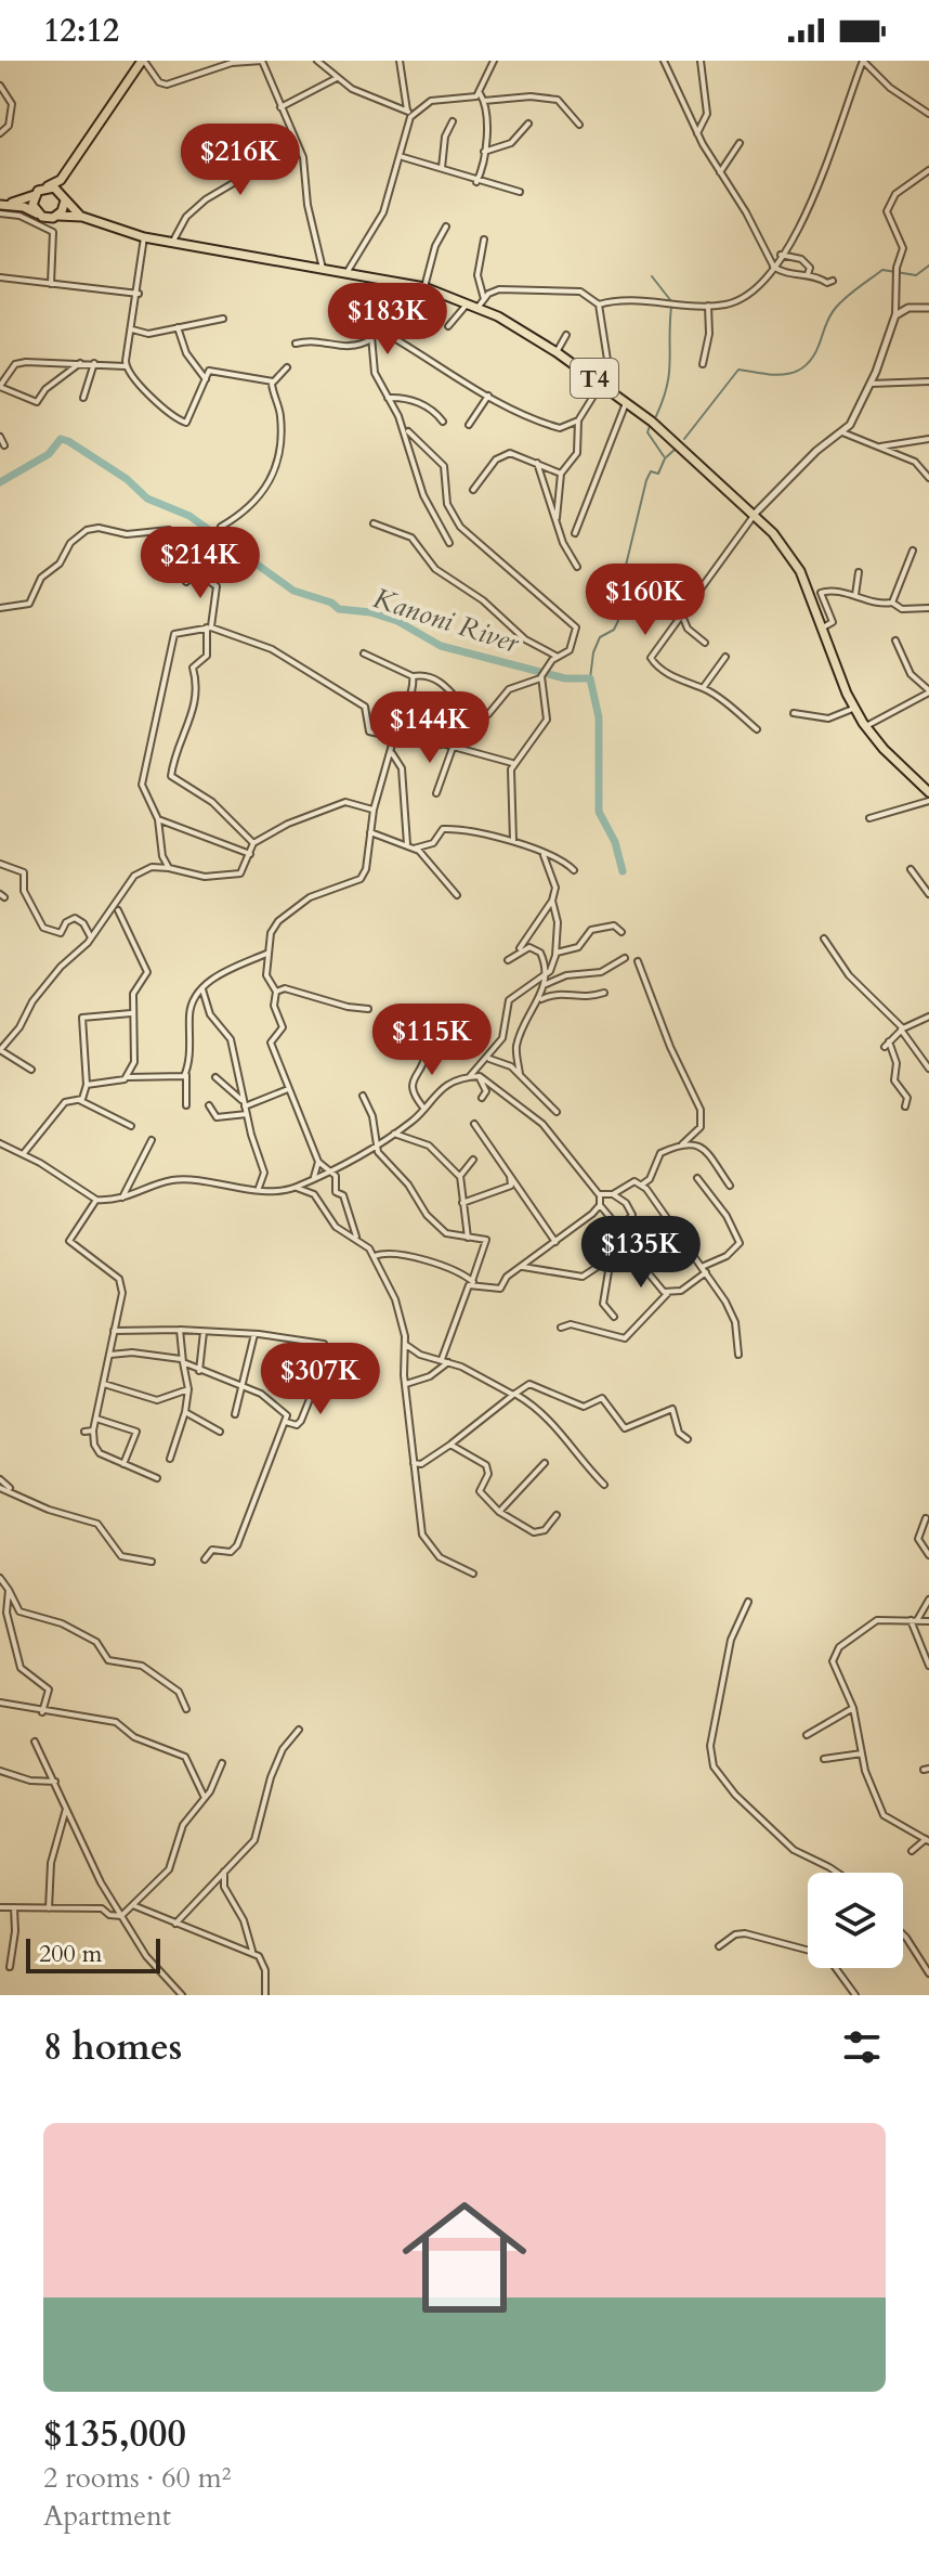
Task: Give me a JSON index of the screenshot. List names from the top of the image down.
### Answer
{
  "streets": {
    "main road": ["T4"]
  },
  "water": ["Kanoni River"],
  "scale_bar": "200 m",
  "page": {
    "status": "12:12",
    "price": [
      "$216K",
      "$183K",
      "$214K",
      "$160K",
      "$144K",
      "$115K",
      "$135K",
      "$307K"
    ],
    "scale": "200 m",
    "heading": "8 homes",
    "list": [
      {
        "name": "$135,000",
        "note": "2 rooms · 60 m² · Apartment"
      }
    ]
  }
}
